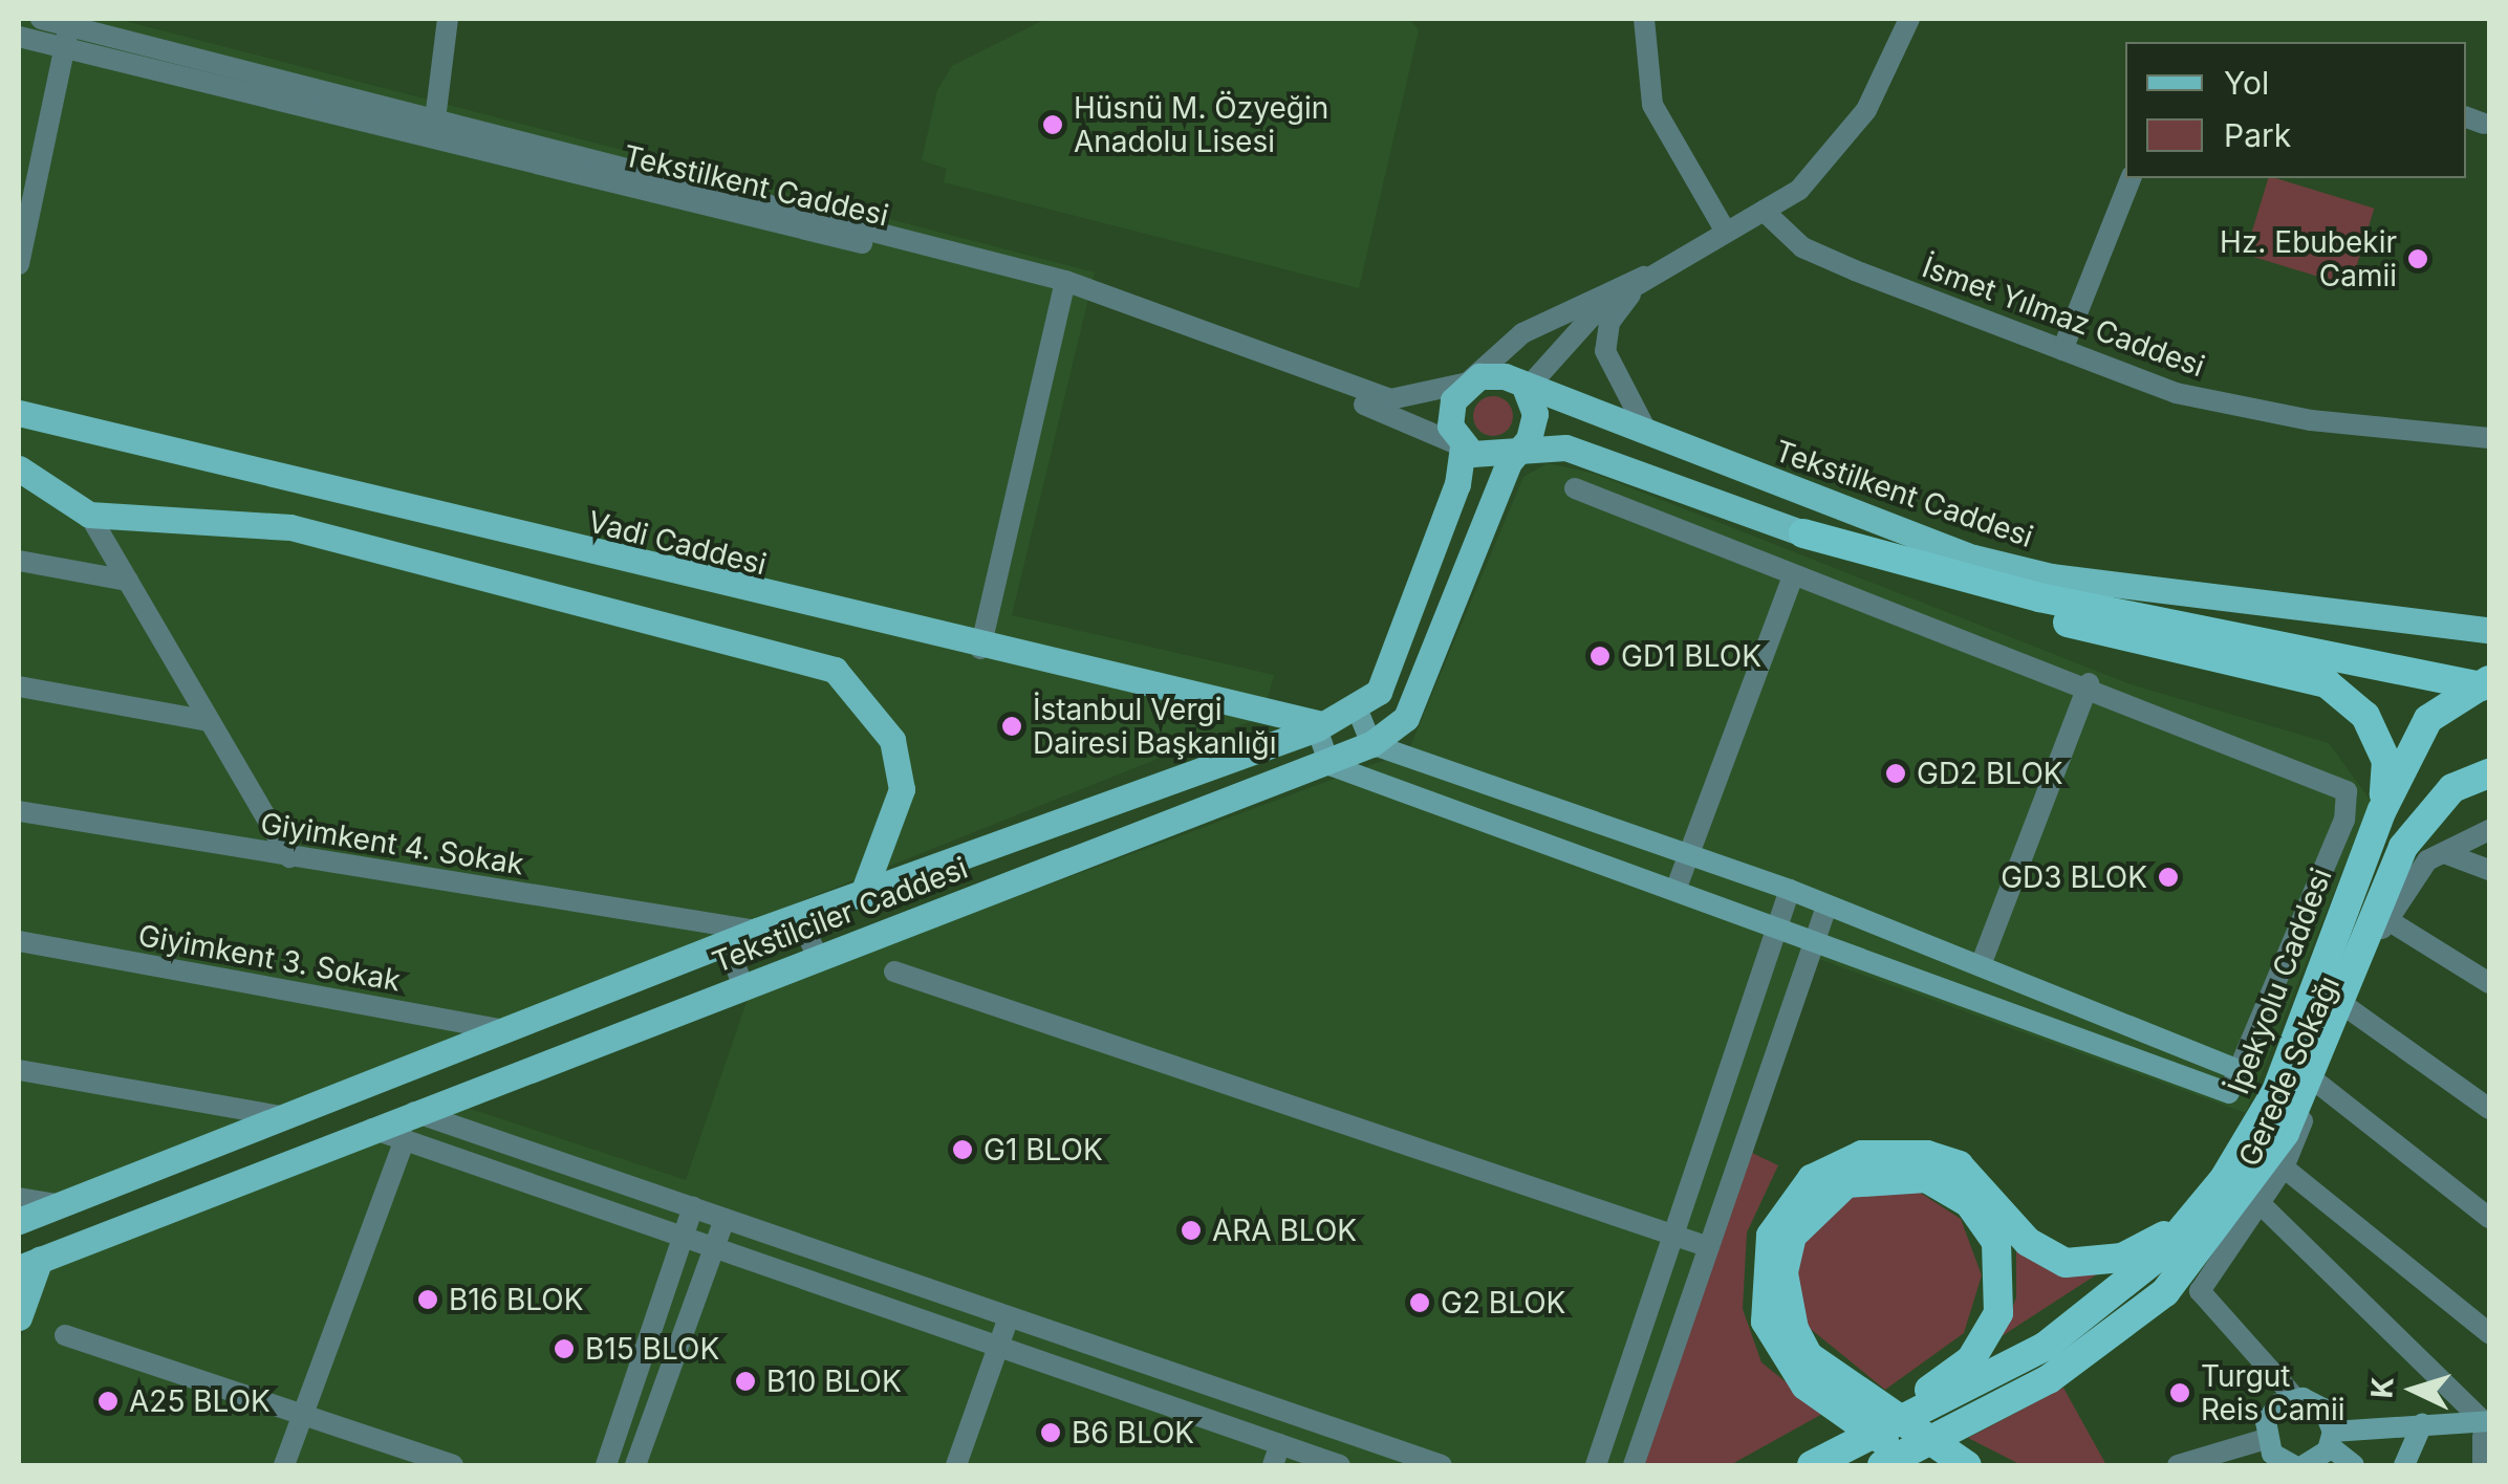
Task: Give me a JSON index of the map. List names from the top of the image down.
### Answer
{
  "streets": {
    "highway": ["İpekyolu Caddesi"],
    "main road": ["Tekstilkent Caddesi", "Vadi Caddesi", "Tekstilciler Caddesi"],
    "street": [
      "İsmet Yılmaz Caddesi",
      "Giyimkent 4. Sokak",
      "Giyimkent 3. Sokak",
      "Gerede Sokağı"
    ]
  },
  "crossings": [
    ["Tekstilkent Caddesi", "Tekstilciler Caddesi"],
    ["Vadi Caddesi", "Tekstilciler Caddesi"],
    ["Giyimkent 4. Sokak", "Tekstilciler Caddesi"],
    ["Tekstilciler Caddesi", "Giyimkent 3. Sokak"]
  ],
  "places": [
    "Hüsnü M. Özyeğin Anadolu Lisesi",
    "Hz. Ebubekir Camii",
    "GD1 BLOK",
    "İstanbul Vergi Dairesi Başkanlığı",
    "GD2 BLOK",
    "GD3 BLOK",
    "G1 BLOK",
    "ARA BLOK",
    "B16 BLOK",
    "G2 BLOK",
    "B15 BLOK",
    "B10 BLOK",
    "Turgut Reis Camii",
    "A25 BLOK",
    "B6 BLOK"
  ],
  "legend": ["Yol", "Park"],
  "north": "left"
}
